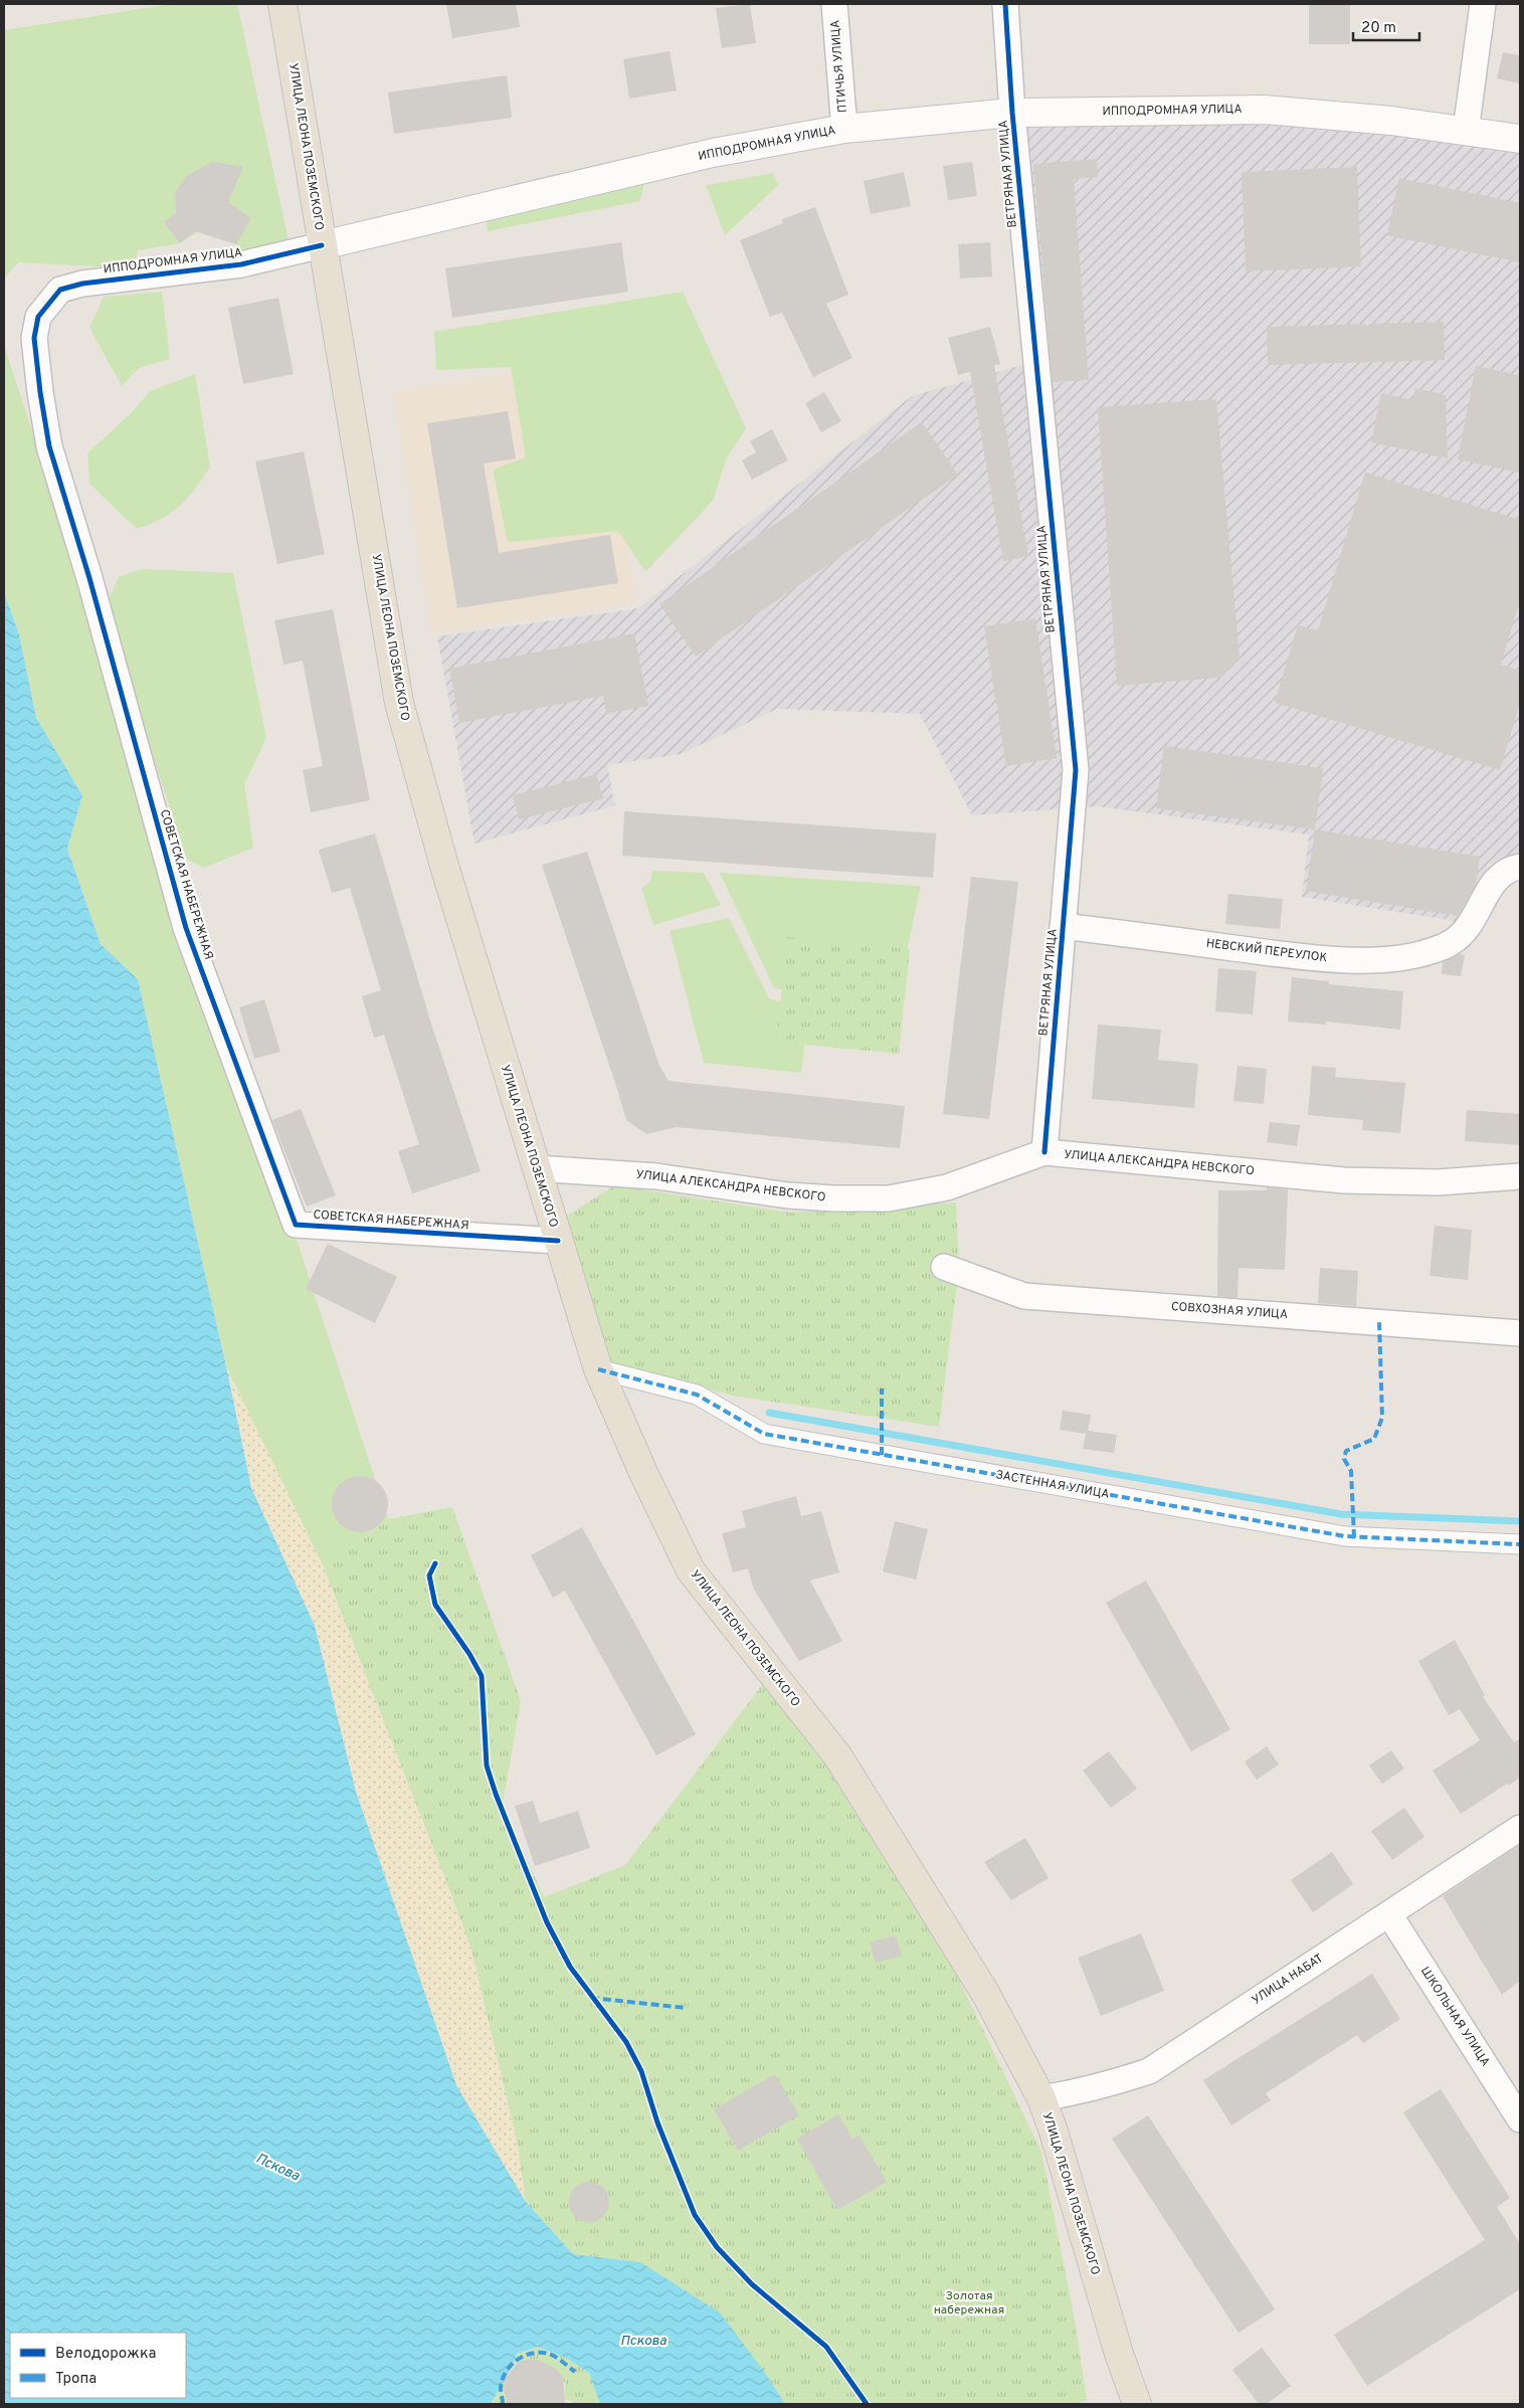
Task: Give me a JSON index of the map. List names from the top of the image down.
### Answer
{
  "streets": {
    "main road": ["ИППОДРОМНАЯ УЛИЦА", "УЛИЦА ЛЕОНА ПОЗЕМСКОГО"],
    "street": [
      "ПТИЧЬЯ УЛИЦА",
      "ВЕТРЯНАЯ УЛИЦА",
      "СОВЕТСКАЯ НАБЕРЕЖНАЯ",
      "НЕВСКИЙ ПЕРЕУЛОК",
      "УЛИЦА АЛЕКСАНДРА НЕВСКОГО",
      "СОВХОЗНАЯ УЛИЦА",
      "ЗАСТЕННАЯ УЛИЦА",
      "УЛИЦА НАБАТ",
      "ШКОЛЬНАЯ УЛИЦА"
    ]
  },
  "crossings": [
    ["ПТИЧЬЯ УЛИЦА", "ИППОДРОМНАЯ УЛИЦА"],
    ["ИППОДРОМНАЯ УЛИЦА", "УЛИЦА ЛЕОНА ПОЗЕМСКОГО"],
    ["ИППОДРОМНАЯ УЛИЦА", "ВЕТРЯНАЯ УЛИЦА"],
    ["ИППОДРОМНАЯ УЛИЦА", "СОВЕТСКАЯ НАБЕРЕЖНАЯ"],
    ["УЛИЦА ЛЕОНА ПОЗЕМСКОГО", "СОВЕТСКАЯ НАБЕРЕЖНАЯ"],
    ["УЛИЦА ЛЕОНА ПОЗЕМСКОГО", "УЛИЦА АЛЕКСАНДРА НЕВСКОГО"],
    ["УЛИЦА ЛЕОНА ПОЗЕМСКОГО", "ЗАСТЕННАЯ УЛИЦА"],
    ["УЛИЦА ЛЕОНА ПОЗЕМСКОГО", "УЛИЦА НАБАТ"],
    ["ВЕТРЯНАЯ УЛИЦА", "НЕВСКИЙ ПЕРЕУЛОК"],
    ["ВЕТРЯНАЯ УЛИЦА", "УЛИЦА АЛЕКСАНДРА НЕВСКОГО"],
    ["УЛИЦА НАБАТ", "ШКОЛЬНАЯ УЛИЦА"]
  ],
  "water": ["Пскова"],
  "parks": ["Золотая набережная"],
  "legend": ["Велодорожка", "Тропа"],
  "scale_bar": "20 m"
}
